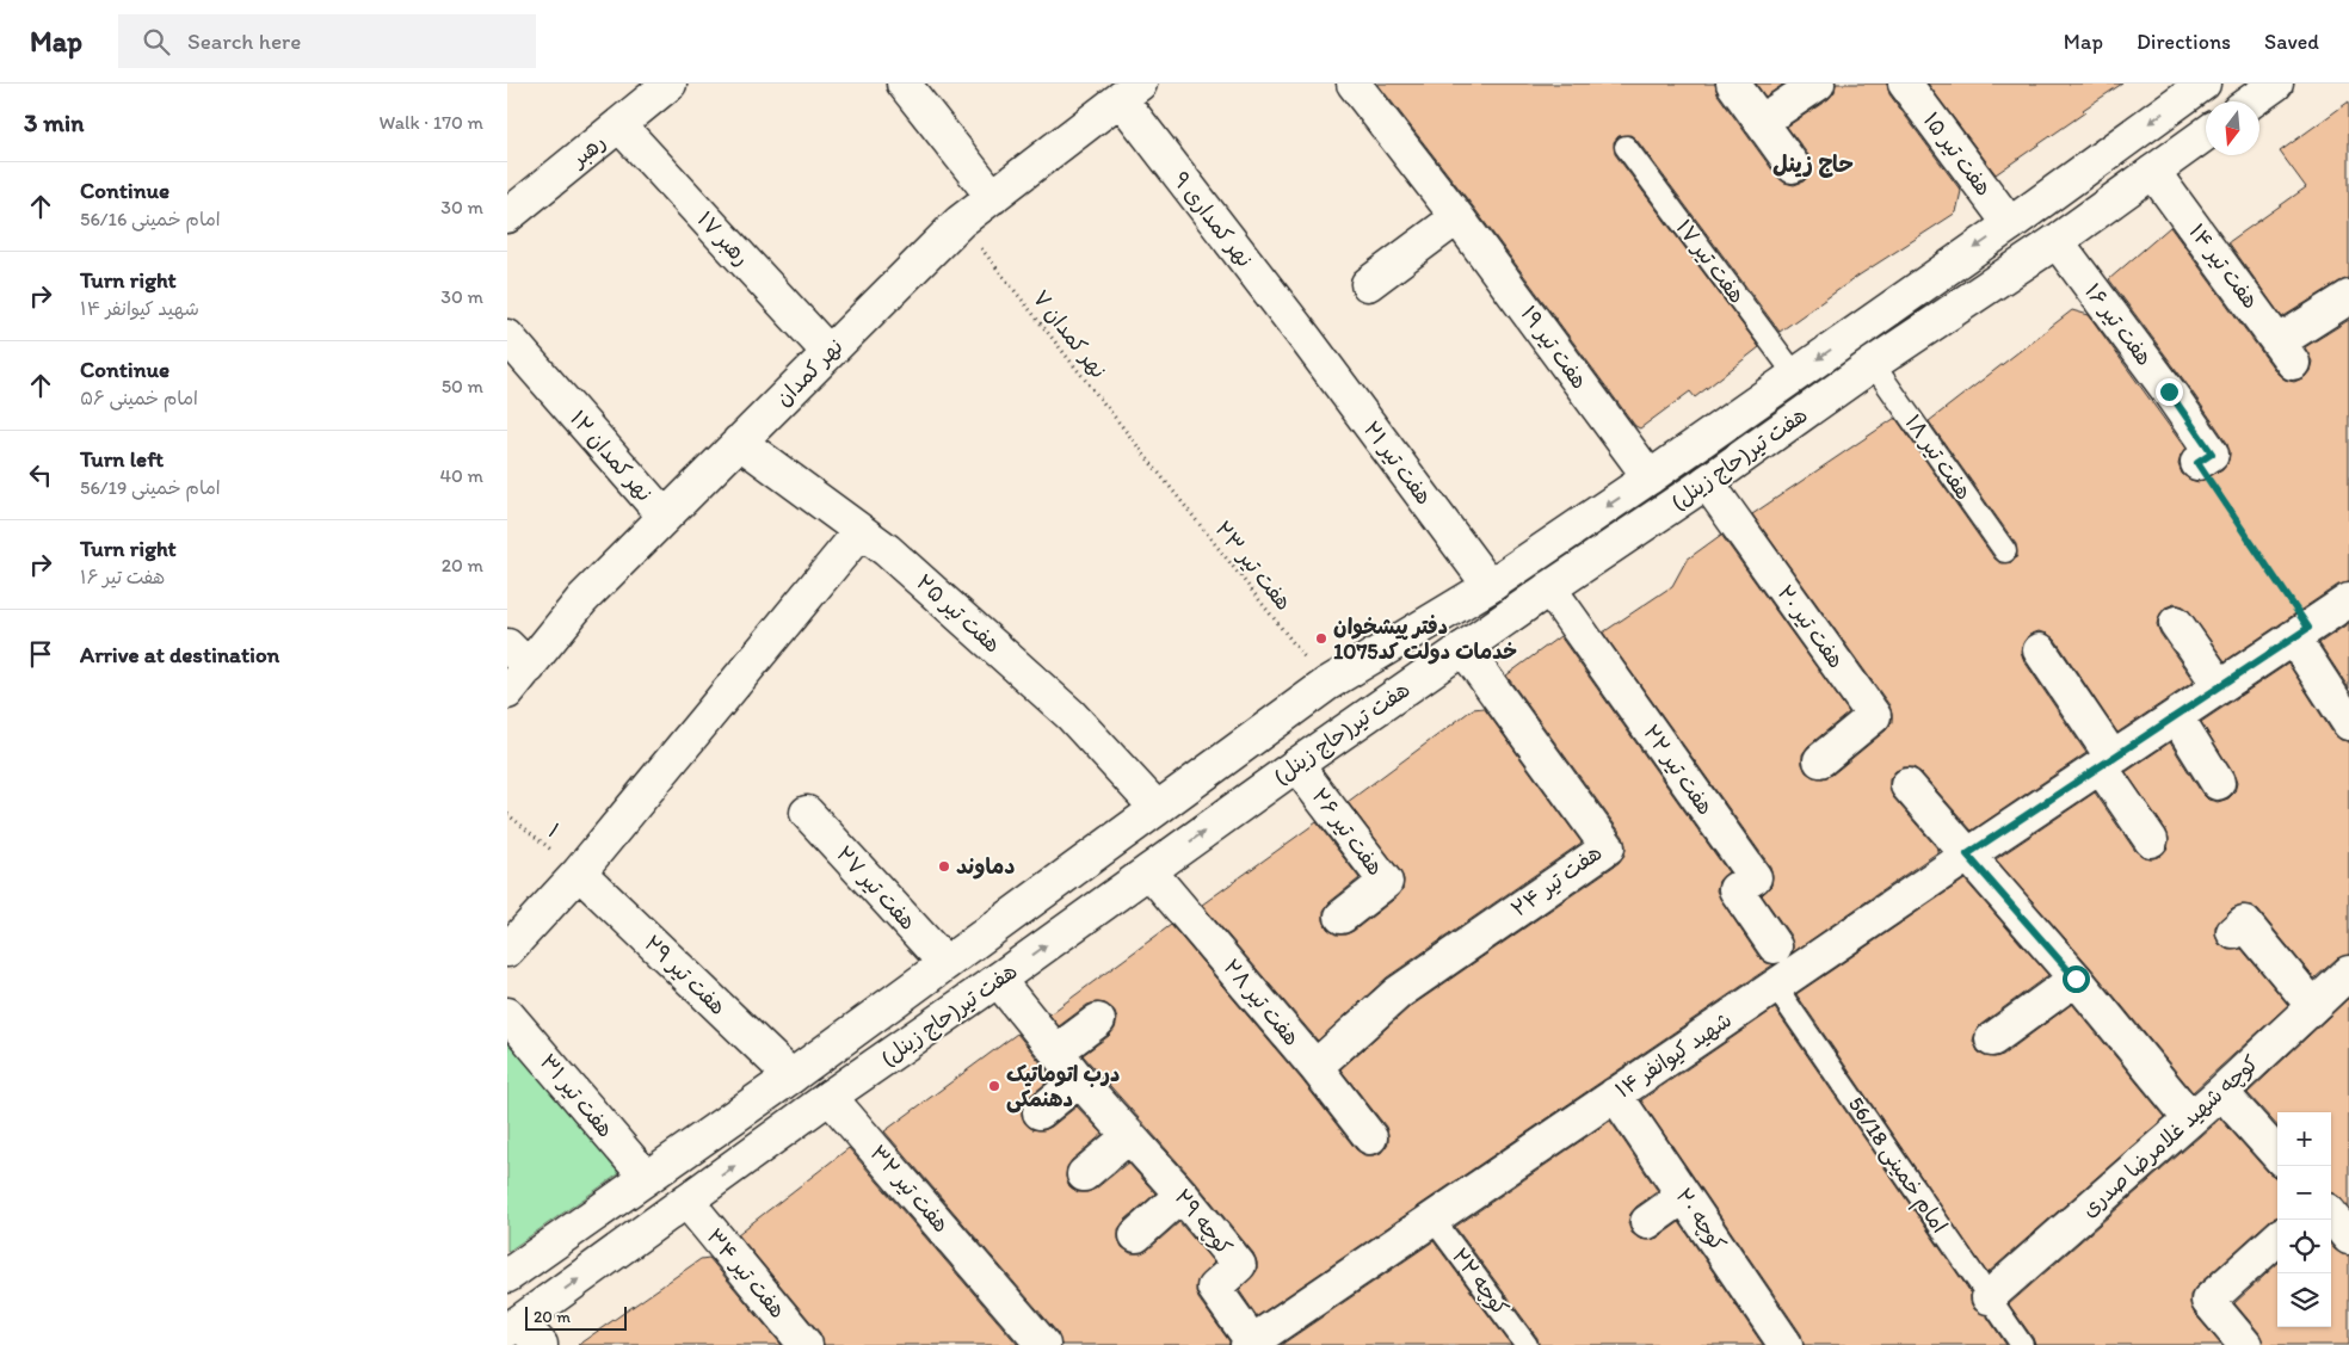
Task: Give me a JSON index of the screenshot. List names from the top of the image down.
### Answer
{
  "streets": {
    "street": [
      "رهبر",
      "هفت تیر ۱۵",
      "نهر کمداری ۹",
      "رهبر ۱۷",
      "هفت تیر ۱۴",
      "هفت تیر ۱۶",
      "هفت تیر ۱۹",
      "نهر کمدان",
      "نهر کمدان ۱۲",
      "هفت تیر(حاج زینل)",
      "هفت تیر ۲۱",
      "هفت تیر ۲۵",
      "هفت تیر ۲۰",
      "هفت تیر ۲۲",
      "هفت تیر ۲۶",
      "هفت تیر ۲۴",
      "هفت تیر ۲۷",
      "هفت تیر ۲۹",
      "هفت تیر ۲۸",
      "شهید کیوانفر ۱۴",
      "هفت تیر ۳۱",
      "کوچه شهید غلامرضا صدری",
      "هفت تیر ۳۲",
      "کوچه ۲۰",
      "کوچه ۲۹",
      "هفت تیر ۳۴"
    ],
    "lane": [
      "هفت تیر ۱۷",
      "هفت تیر ۱۸",
      "امام خمینی 56/18",
      "کوچه ۲۲"
    ],
    "path": ["نهر کمدان ۷", "هفت تیر ۲۳", "۱"]
  },
  "crossings": [
    ["رهبر", "رهبر ۱۷"],
    ["هفت تیر ۱۵", "هفت تیر(حاج زینل)"],
    ["نهر کمداری ۹", "نهر کمدان"],
    ["نهر کمداری ۹", "هفت تیر ۲۱"],
    ["رهبر ۱۷", "نهر کمدان"],
    ["هفت تیر ۱۷", "هفت تیر(حاج زینل)"],
    ["هفت تیر ۱۴", "هفت تیر(حاج زینل)"],
    ["هفت تیر ۱۶", "هفت تیر(حاج زینل)"],
    ["نهر کمدان ۷", "نهر کمدان"],
    ["نهر کمدان ۷", "هفت تیر ۲۳"],
    ["هفت تیر ۱۹", "هفت تیر(حاج زینل)"],
    ["نهر کمدان", "نهر کمدان ۱۲"],
    ["نهر کمدان", "هفت تیر ۲۵"],
    ["هفت تیر ۱۸", "هفت تیر(حاج زینل)"],
    ["هفت تیر(حاج زینل)", "هفت تیر ۲۱"],
    ["هفت تیر(حاج زینل)", "هفت تیر ۲۳"],
    ["هفت تیر(حاج زینل)", "هفت تیر ۲۵"],
    ["هفت تیر(حاج زینل)", "هفت تیر ۲۰"],
    ["هفت تیر(حاج زینل)", "هفت تیر ۲۲"],
    ["هفت تیر(حاج زینل)", "هفت تیر ۲۶"],
    ["هفت تیر(حاج زینل)", "هفت تیر ۲۴"],
    ["هفت تیر(حاج زینل)", "هفت تیر ۲۷"],
    ["هفت تیر(حاج زینل)", "هفت تیر ۲۹"],
    ["هفت تیر(حاج زینل)", "هفت تیر ۲۸"],
    ["هفت تیر(حاج زینل)", "هفت تیر ۳۱"],
    ["هفت تیر(حاج زینل)", "هفت تیر ۳۲"],
    ["هفت تیر(حاج زینل)", "کوچه ۲۹"],
    ["هفت تیر(حاج زینل)", "هفت تیر ۳۴"],
    ["۱", "هفت تیر ۲۹"],
    ["هفت تیر ۲۴", "هفت تیر ۲۸"],
    ["شهید کیوانفر ۱۴", "امام خمینی 56/18"],
    ["شهید کیوانفر ۱۴", "کوچه ۲۰"],
    ["شهید کیوانفر ۱۴", "کوچه ۲۹"],
    ["شهید کیوانفر ۱۴", "کوچه ۲۲"],
    ["کوچه شهید غلامرضا صدری", "امام خمینی 56/18"]
  ],
  "districts": ["حاج زینل"],
  "places": ["دفتر پیشخوان خدمات دولت کد1075", "دماوند", "درب اتوماتیک دهنمکی"],
  "scale_bar": "20 m",
  "north": "bottom",
  "page": {
    "header": "Map",
    "search": "Search here",
    "nav": ["Map", "Directions", "Saved"],
    "heading": ["3 min", "Walk · 170 m"],
    "list": [
      ["Continue", "امام خمینی 56/16", "30 m"],
      ["Turn right", "شهید کیوانفر ۱۴", "30 m"],
      ["Continue", "امام خمینی ۵۶", "50 m"],
      ["Turn left", "امام خمینی 56/19", "40 m"],
      ["Turn right", "هفت تیر ۱۶", "20 m"],
      "Arrive at destination"
    ],
    "map_buttons": ["+", "−"],
    "scale": "20 m"
  }
}
